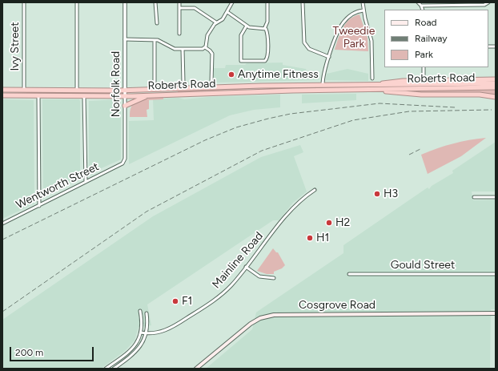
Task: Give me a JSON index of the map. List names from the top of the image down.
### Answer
{
  "streets": {
    "highway": ["Roberts Road"],
    "main road": ["Cosgrove Road"],
    "street": [
      "Ivy Street",
      "Norfolk Road",
      "Wentworth Street",
      "Mainline Road",
      "Gould Street"
    ]
  },
  "crossings": [
    ["Ivy Street", "Roberts Road"],
    ["Roberts Road", "Norfolk Road"],
    ["Norfolk Road", "Wentworth Street"]
  ],
  "parks": ["Tweedie Park"],
  "places": [
    "Anytime Fitness",
    "H3",
    "H2",
    "H1",
    "F1"
  ],
  "legend": ["Road", "Railway", "Park"],
  "scale_bar": "200 m"
}
